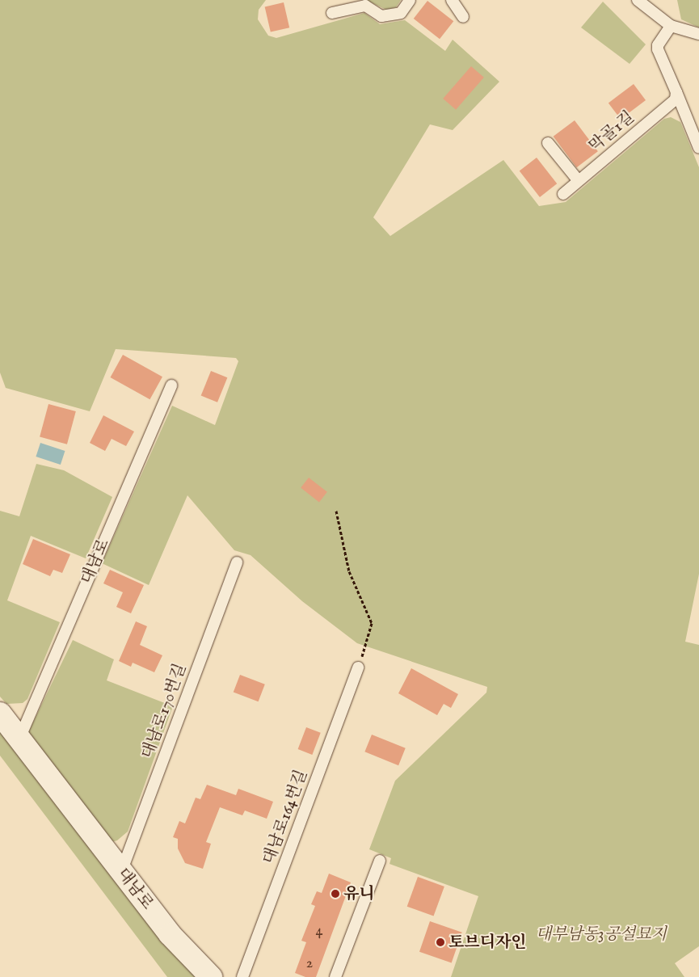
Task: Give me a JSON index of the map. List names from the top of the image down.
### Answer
{
  "streets": {
    "street": ["대남로"],
    "lane": ["막골1길", "대남로170번길", "대남로164번길"]
  },
  "crossings": [
    ["대남로", "대남로170번길"]
  ],
  "parks": ["대부남동3공설묘지"],
  "places": ["유니", "토브디자인"],
  "house_numbers": ["4", "2"]
}
